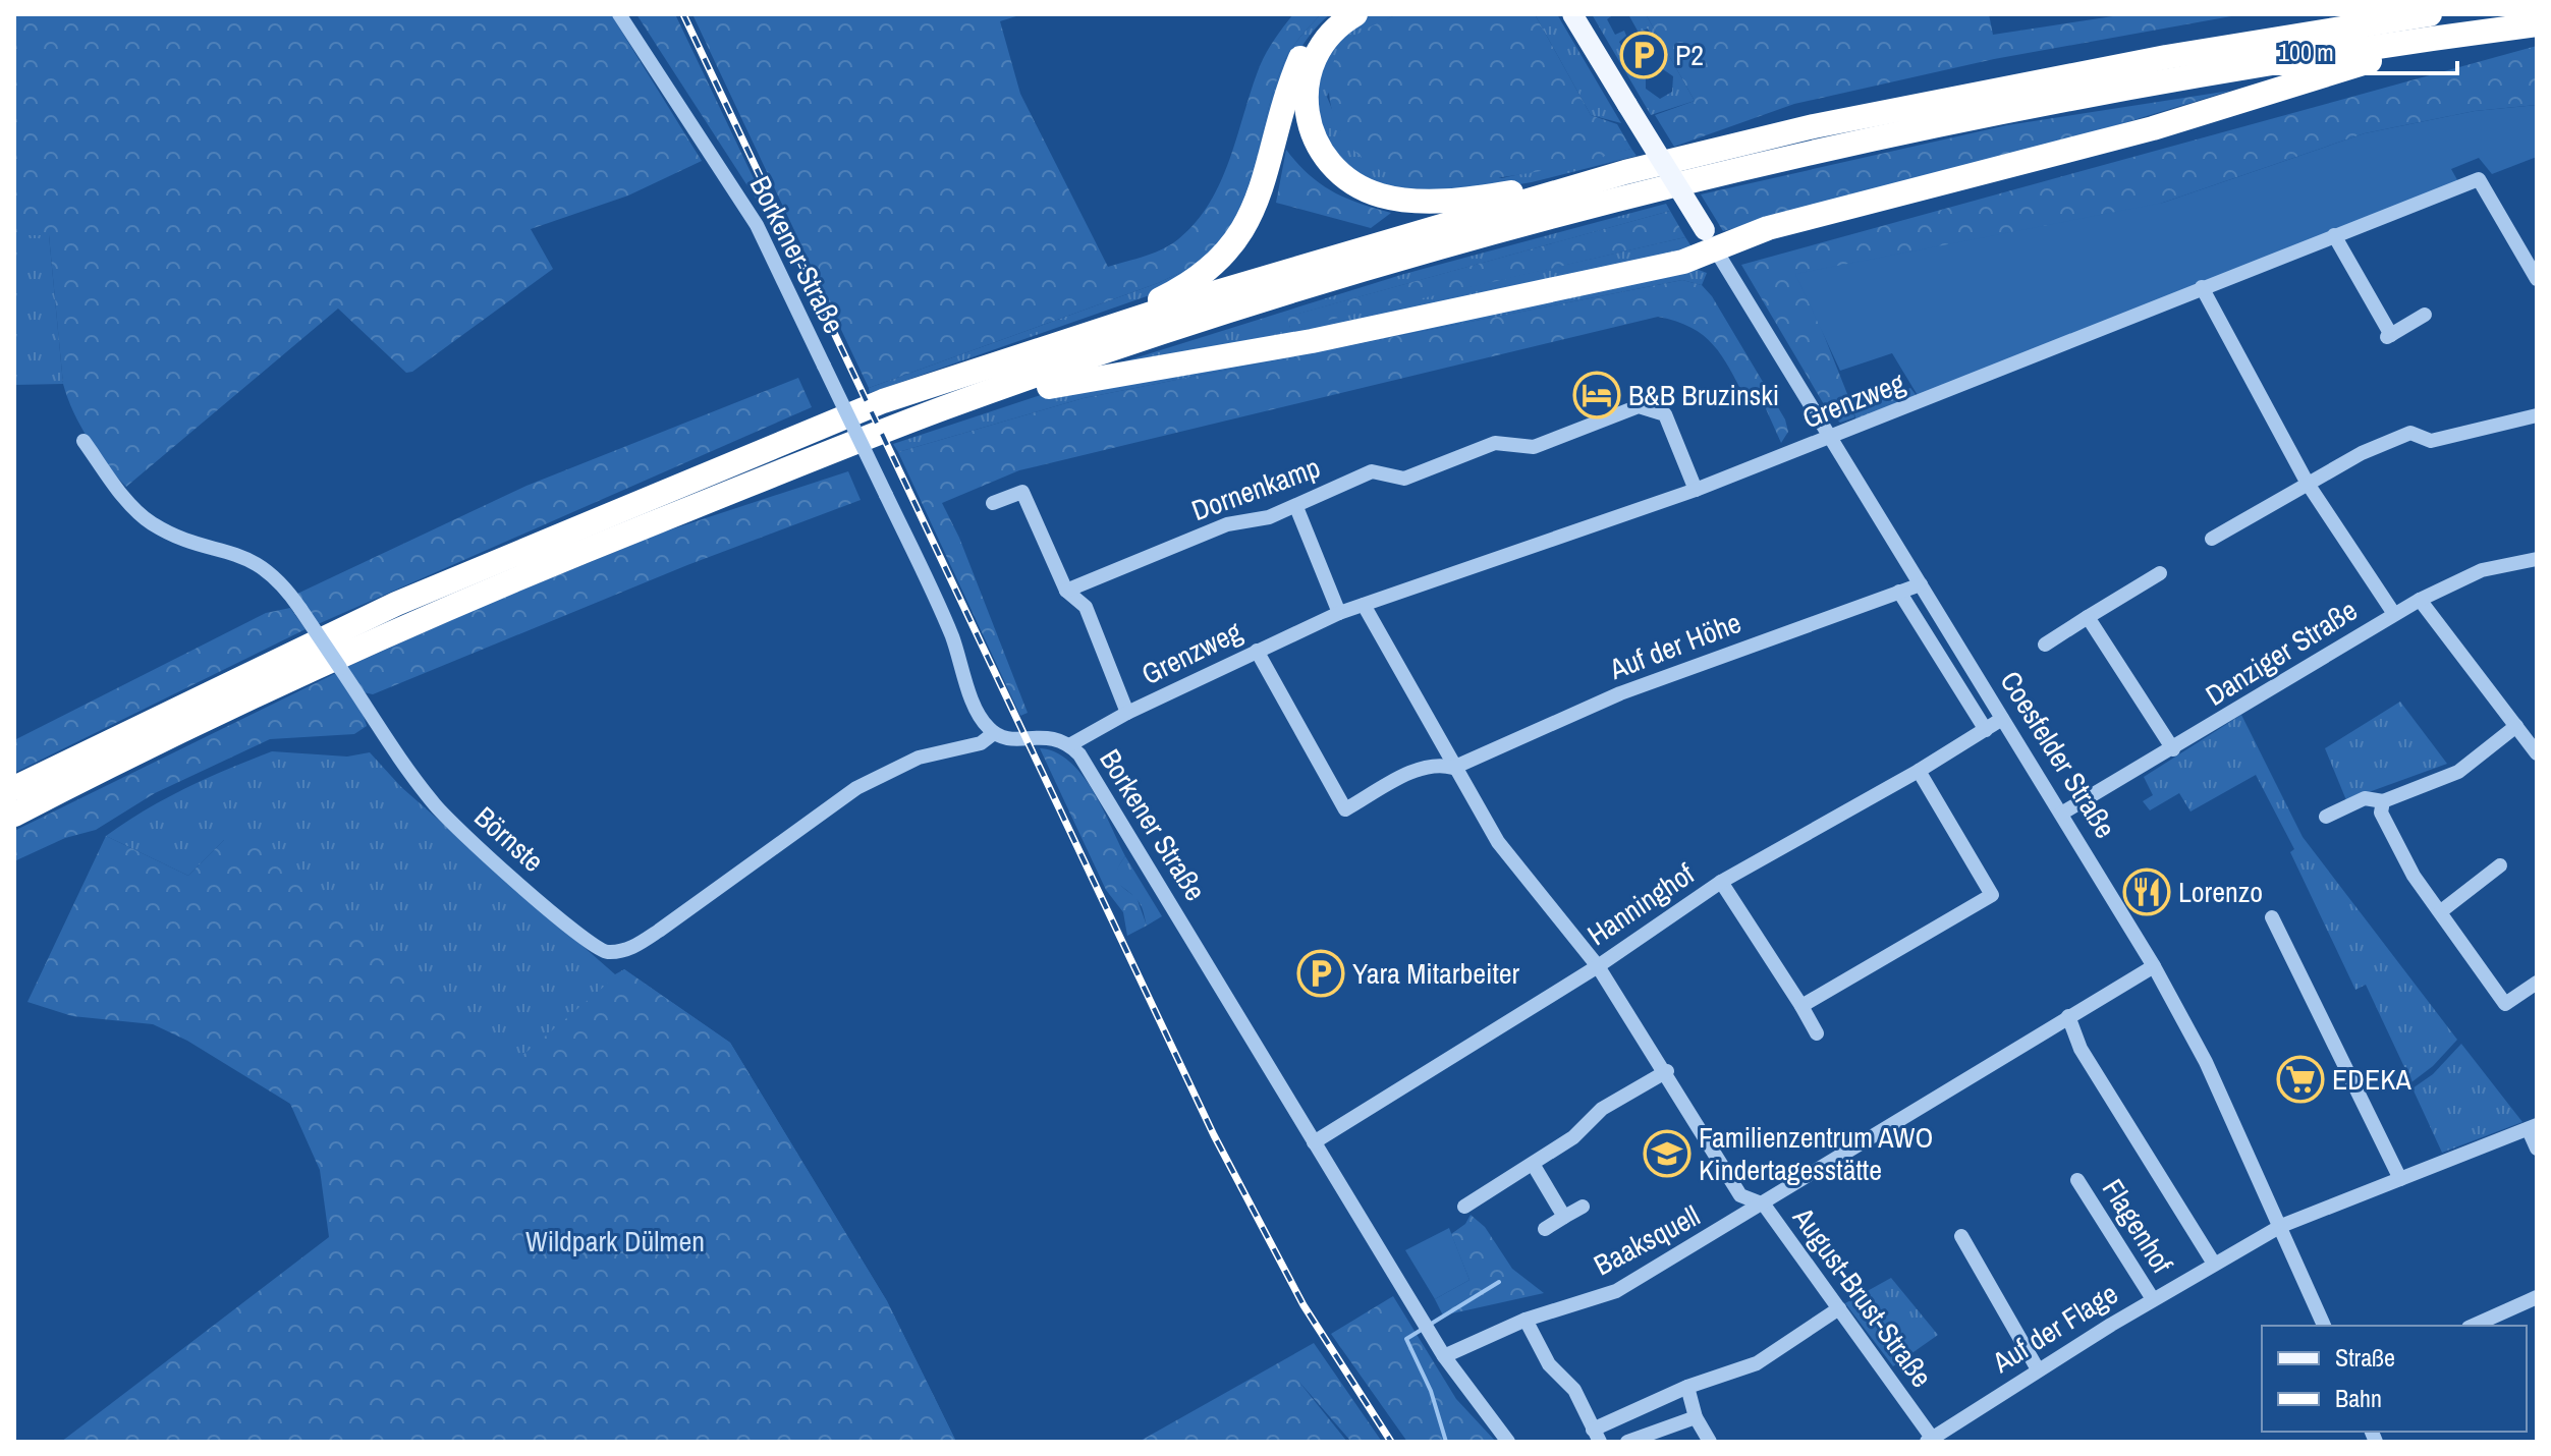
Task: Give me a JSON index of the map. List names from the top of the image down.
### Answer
{
  "streets": {
    "street": [
      "Borkener Straße",
      "Grenzweg",
      "Dornenkamp",
      "Auf der Höhe",
      "Danziger Straße",
      "Coesfelder Straße",
      "Börnste",
      "Hanninghof",
      "Flagenhof",
      "Baaksquell",
      "August-Brust-Straße",
      "Auf der Flage"
    ]
  },
  "crossings": [
    ["Borkener Straße", "Grenzweg"],
    ["Borkener Straße", "Börnste"],
    ["Borkener Straße", "Hanninghof"],
    ["Borkener Straße", "Baaksquell"],
    ["Grenzweg", "Dornenkamp"],
    ["Grenzweg", "Coesfelder Straße"],
    ["Grenzweg", "August-Brust-Straße"],
    ["Auf der Höhe", "Coesfelder Straße"],
    ["Auf der Höhe", "August-Brust-Straße"],
    ["Danziger Straße", "Coesfelder Straße"],
    ["Coesfelder Straße", "Hanninghof"],
    ["Coesfelder Straße", "Baaksquell"],
    ["Coesfelder Straße", "Auf der Flage"],
    ["Hanninghof", "August-Brust-Straße"],
    ["Flagenhof", "Auf der Flage"],
    ["Baaksquell", "August-Brust-Straße"],
    ["August-Brust-Straße", "Auf der Flage"]
  ],
  "parks": ["Wildpark Dülmen"],
  "places": {
    "parking": ["P2", "Yara Mitarbeiter"],
    "hotel": ["B&B Bruzinski"],
    "restaurant": ["Lorenzo"],
    "supermarket": ["EDEKA"],
    "school or university": ["Familienzentrum AWO Kindertagesstätte"]
  },
  "legend": ["Straße", "Bahn"],
  "scale_bar": "100 m"
}
